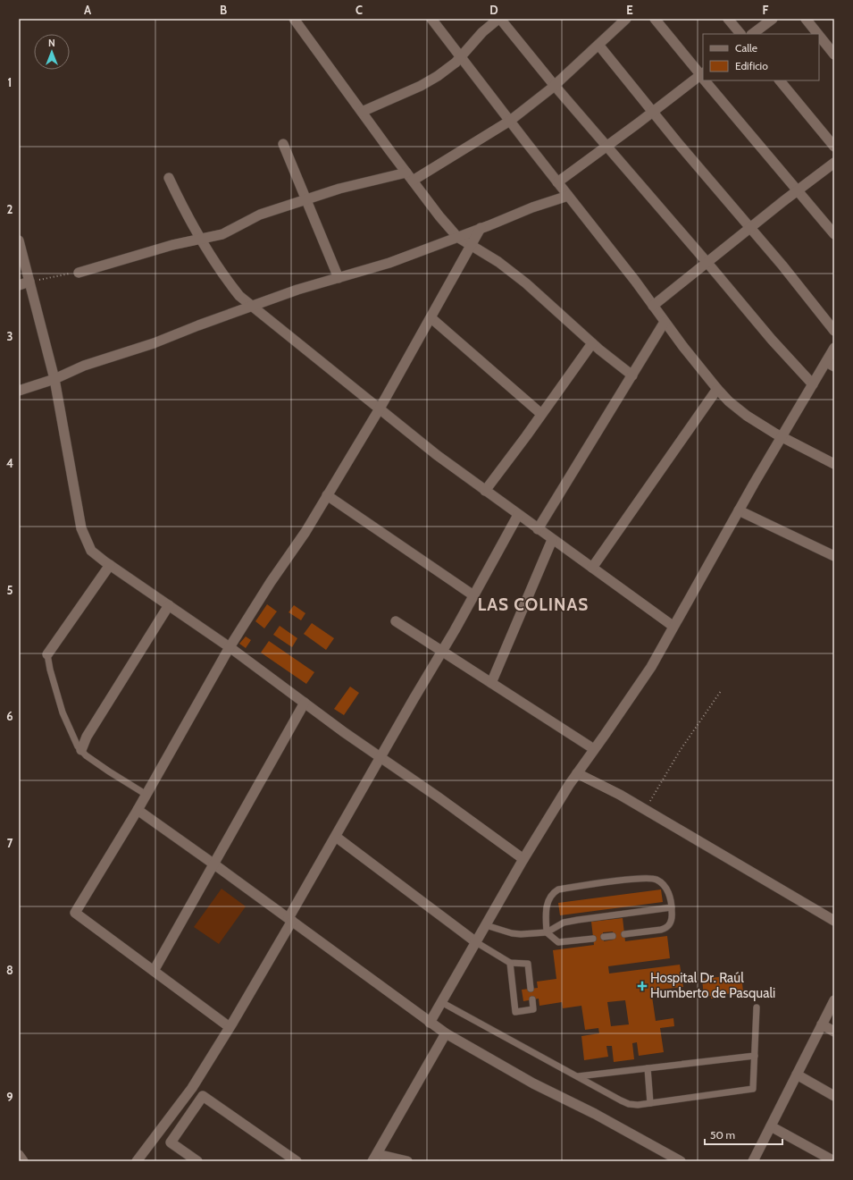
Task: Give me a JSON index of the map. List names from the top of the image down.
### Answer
{
  "districts": ["LAS COLINAS"],
  "places": {
    "health": ["Hospital Dr. Raúl Humberto de Pasquali"]
  },
  "legend": ["Calle", "Edificio"],
  "scale_bar": "50 m",
  "north": "top",
  "grid": {
    "columns": [
      "A",
      "B",
      "C",
      "D",
      "E",
      "F"
    ],
    "rows": [
      "1",
      "2",
      "3",
      "4",
      "5",
      "6",
      "7",
      "8",
      "9"
    ]
  }
}
